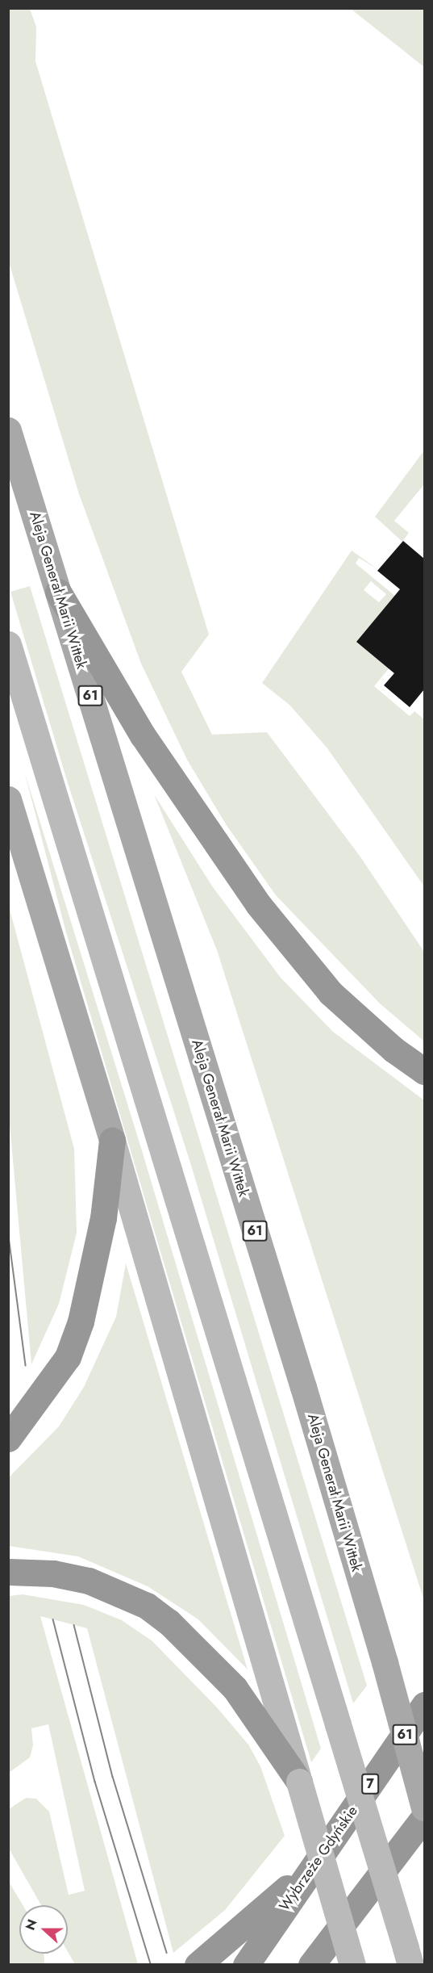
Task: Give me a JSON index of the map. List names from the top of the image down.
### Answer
{
  "streets": {
    "highway": ["7", "Wybrzeże Gdyńskie"],
    "main road": ["Aleja Generał Marii Wittek", "61"]
  },
  "north": "left"
}
